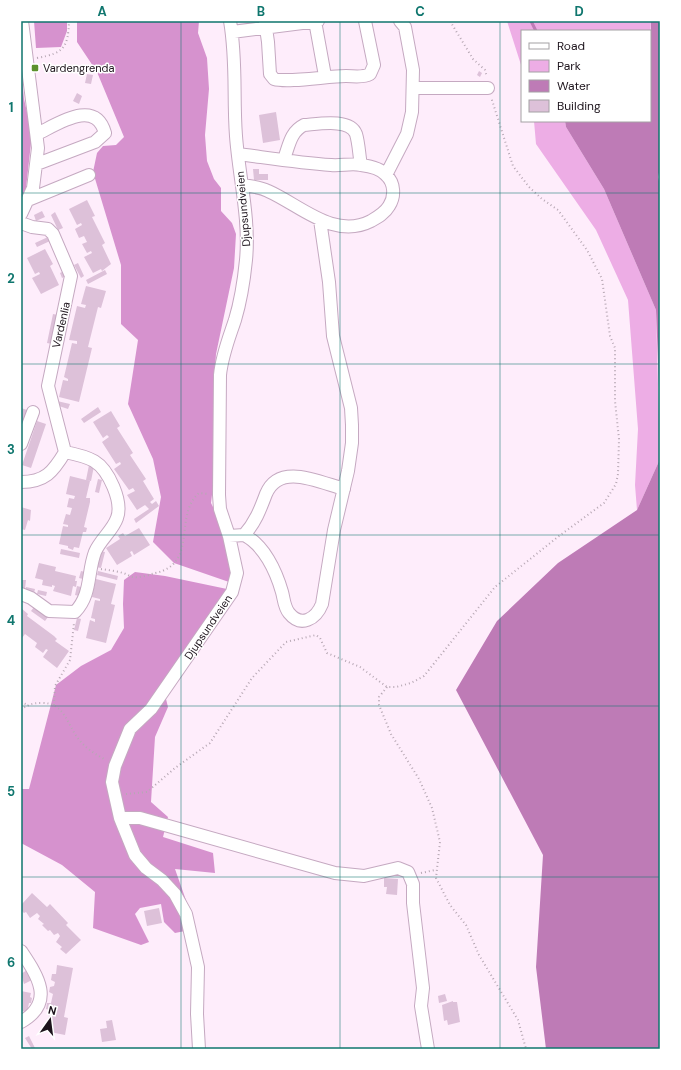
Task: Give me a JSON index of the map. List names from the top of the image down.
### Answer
{
  "streets": {
    "street": ["Djupsundveien", "Vardenlia"]
  },
  "places": {
    "transit": ["Vardengrenda"]
  },
  "legend": [
    "Road",
    "Park",
    "Water",
    "Building"
  ],
  "north": "top",
  "grid": {
    "columns": [
      "A",
      "B",
      "C",
      "D"
    ],
    "rows": [
      "1",
      "2",
      "3",
      "4",
      "5",
      "6"
    ]
  }
}
